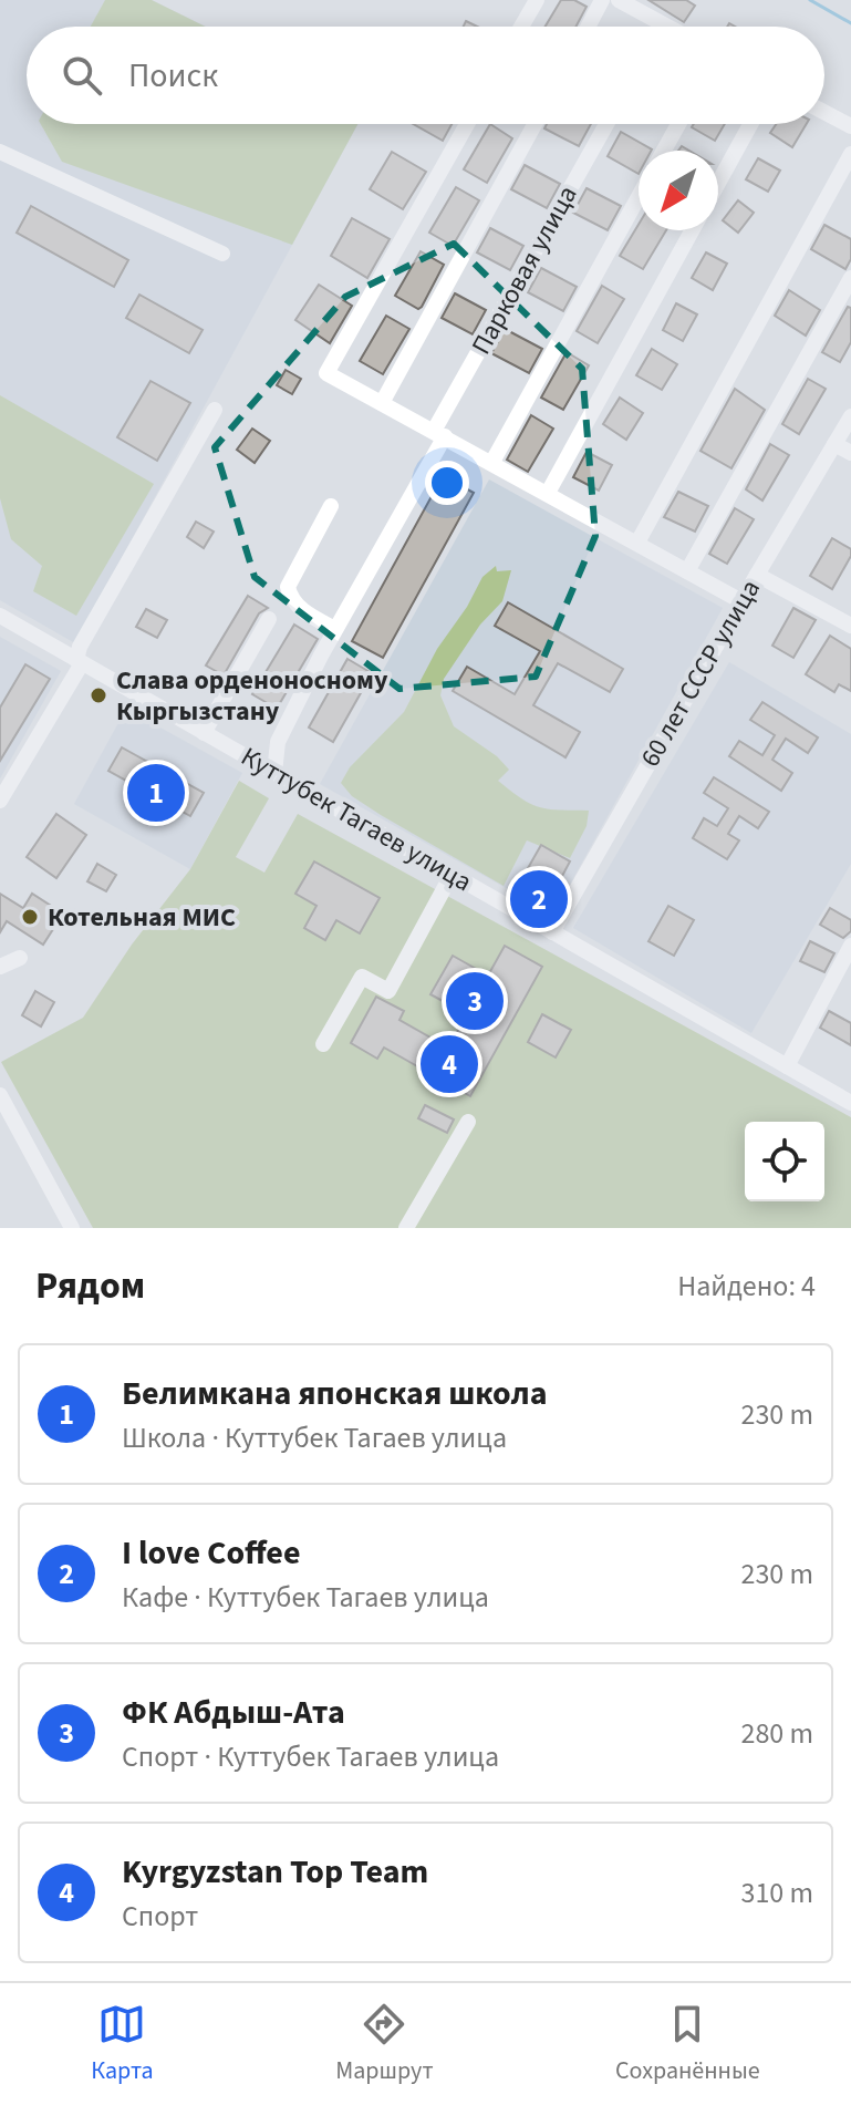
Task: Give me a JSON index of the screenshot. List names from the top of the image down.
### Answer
{
  "streets": {
    "street": ["Парковая улица", "60 лет СССР улица", "Куттубек Тагаев улица"]
  },
  "crossings": [
    ["Парковая улица", "Куттубек Тагаев улица"],
    ["60 лет СССР улица", "Куттубек Тагаев улица"]
  ],
  "places": ["Слава орденоносному Кыргызстану", "Котельная МИС"],
  "north": "bottom left",
  "page": {
    "search": "Поиск",
    "pins": [
      "1",
      "2",
      "3",
      "4"
    ],
    "heading": ["Рядом", "Найдено: 4"],
    "list": [
      {
        "mark": "1",
        "name": "Белимкана японская школа",
        "note": "Школа · Куттубек Тагаев улица",
        "value": "230 m"
      },
      {
        "mark": "2",
        "name": "I love Coffee",
        "note": "Кафе · Куттубек Тагаев улица",
        "value": "230 m"
      },
      {
        "mark": "3",
        "name": "ФК Абдыш-Ата",
        "note": "Спорт · Куттубек Тагаев улица",
        "value": "280 m"
      },
      {
        "mark": "4",
        "name": "Kyrgyzstan Top Team",
        "note": "Спорт",
        "value": "310 m"
      }
    ],
    "nav": ["Карта", "Маршрут", "Сохранённые"]
  }
}
